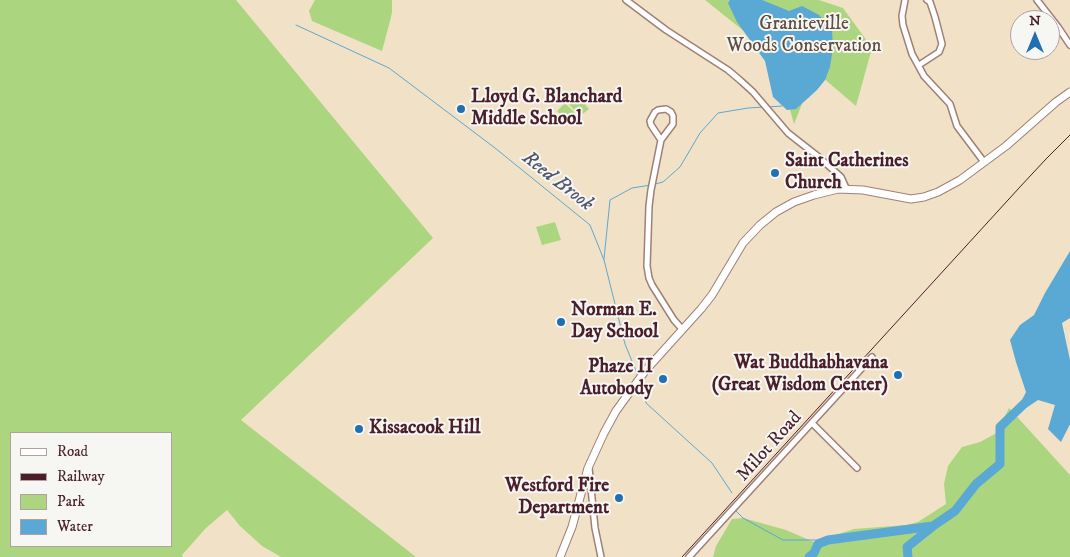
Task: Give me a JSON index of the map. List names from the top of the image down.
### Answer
{
  "streets": {
    "street": ["Milot Road"]
  },
  "water": ["Reed Brook"],
  "parks": ["Graniteville Woods Conservation"],
  "places": [
    "Lloyd G. Blanchard Middle School",
    "Saint Catherines Church",
    "Norman E. Day School",
    "Wat Buddhabhavana (Great Wisdom Center)",
    "Phaze II Autobody",
    "Kissacook Hill",
    "Westford Fire Department"
  ],
  "legend": [
    "Road",
    "Railway",
    "Park",
    "Water"
  ],
  "north": "top"
}
